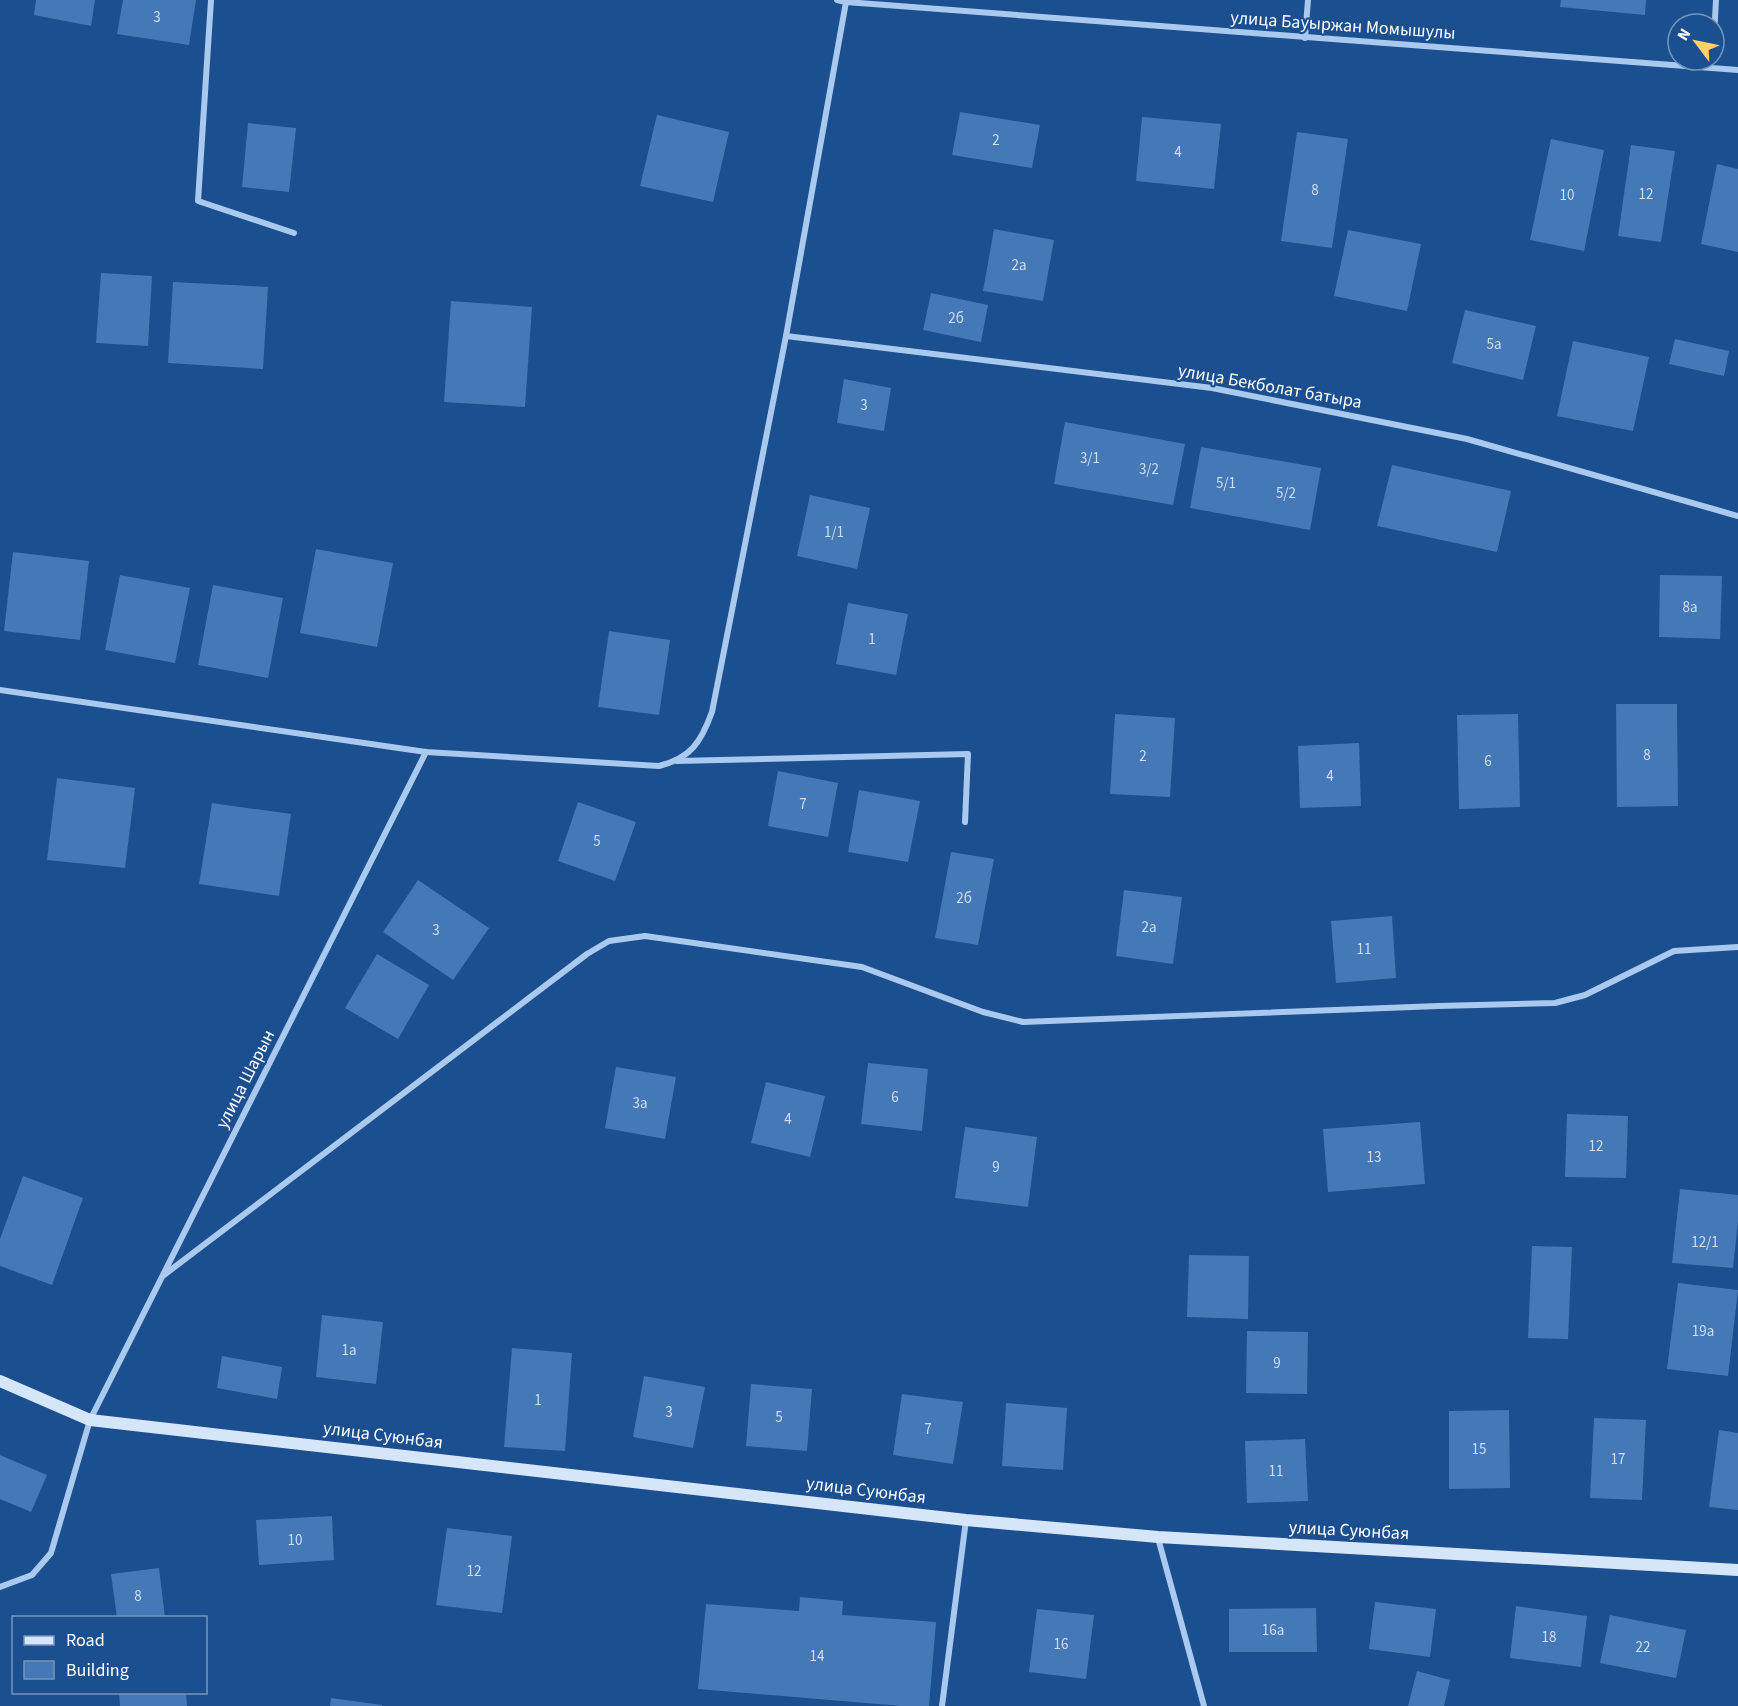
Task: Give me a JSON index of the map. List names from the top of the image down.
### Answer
{
  "streets": {
    "main road": ["улица Суюнбая"],
    "street": ["улица Бауыржан Момышулы", "улица Бекболат батыра", "улица Шарын"]
  },
  "crossings": [
    ["улица Шарын", "улица Суюнбая"]
  ],
  "house_numbers": [
    "3",
    "2",
    "4",
    "8",
    "12",
    "10",
    "2а",
    "2б",
    "5а",
    "3",
    "3/1",
    "3/2",
    "5/1",
    "5/2",
    "1/1",
    "8а",
    "1",
    "8",
    "2",
    "6",
    "4",
    "7",
    "5",
    "2б",
    "2а",
    "3",
    "11",
    "6",
    "3а",
    "4",
    "12",
    "13",
    "9",
    "12/1",
    "19а",
    "1а",
    "9",
    "1",
    "3",
    "5",
    "7",
    "15",
    "17",
    "11",
    "10",
    "12",
    "8",
    "16а",
    "18",
    "16",
    "22",
    "14"
  ],
  "legend": ["Road", "Building"],
  "north": "top left"
}
